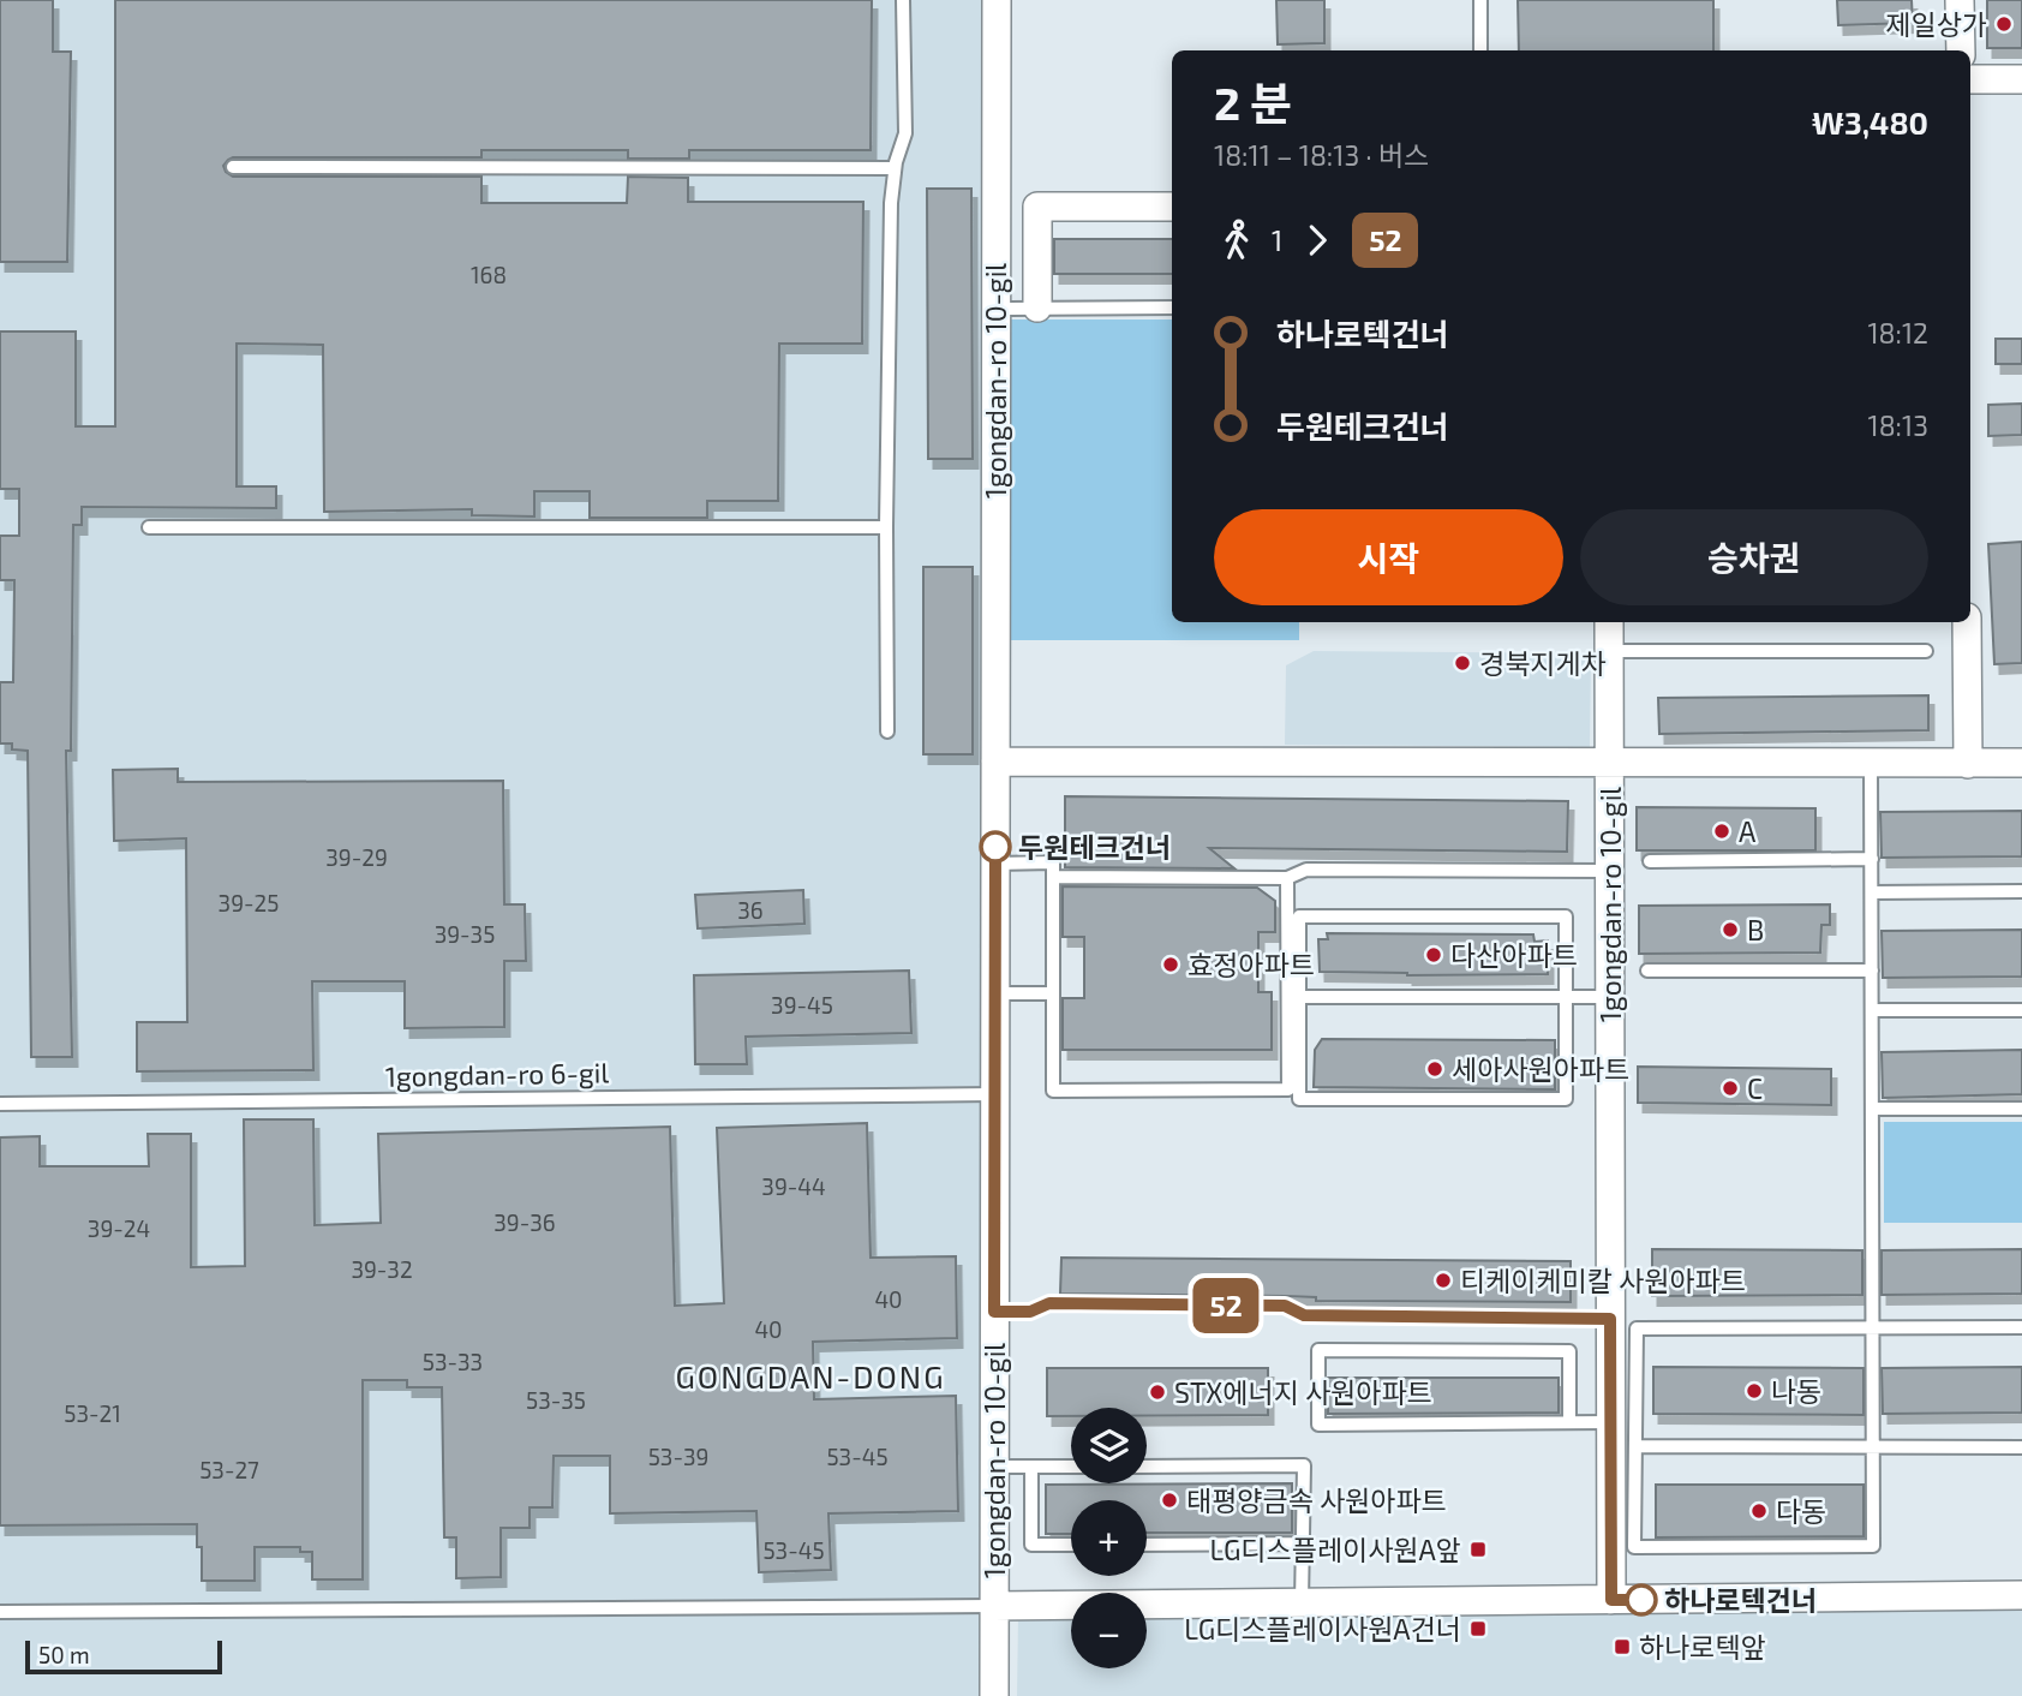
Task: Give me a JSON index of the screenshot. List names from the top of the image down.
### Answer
{
  "streets": {
    "street": ["1gongdan-ro 10-gil"],
    "lane": ["1gongdan-ro 6-gil"]
  },
  "crossings": [
    ["1gongdan-ro 10-gil", "1gongdan-ro 6-gil"]
  ],
  "districts": ["GONGDAN-DONG"],
  "places": {
    "other": [
      "제일상가",
      "경북지게차",
      "A",
      "두원테크건너",
      "B",
      "다산아파트",
      "효정아파트",
      "세아사원아파트",
      "C",
      "티케이케미칼 사원아파트",
      "나동",
      "STX에너지 사원아파트",
      "태평양금속 사원아파트",
      "다동",
      "하나로텍건너"
    ],
    "transit": ["LG디스플레이사원A앞", "LG디스플레이사원A건너", "하나로텍앞"]
  },
  "lines": ["bus line 52"],
  "house_numbers": [
    "168",
    "39-29",
    "39-25",
    "36",
    "39-35",
    "39-45",
    "39-44",
    "39-36",
    "39-24",
    "39-32",
    "40",
    "40",
    "53-33",
    "53-35",
    "53-21",
    "53-39",
    "53-45",
    "53-27",
    "53-45"
  ],
  "scale_bar": "50 m",
  "page": {
    "on_map": "52",
    "heading": ["2 분", "18:11 – 18:13 · 버스", "₩3,480"],
    "legs": ["1", "52"],
    "list": [
      {
        "name": "하나로텍건너",
        "value": "18:12"
      },
      {
        "name": "두원테크건너",
        "value": "18:13"
      }
    ],
    "buttons": ["시작", "승차권"],
    "map_buttons": ["+", "−"],
    "scale": "50 m"
  }
}
